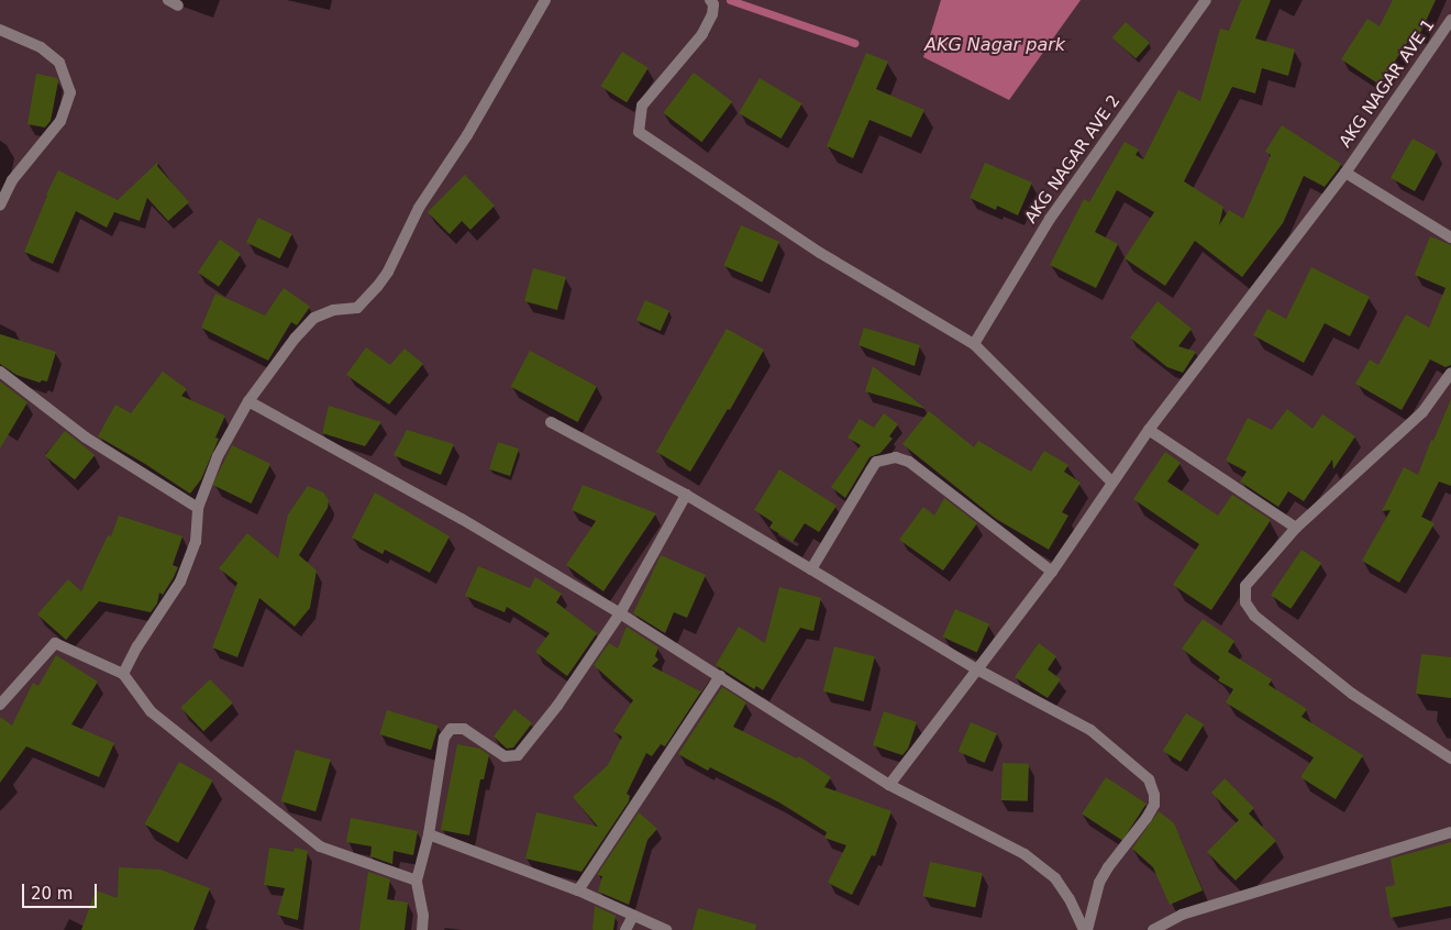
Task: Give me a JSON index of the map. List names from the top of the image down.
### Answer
{
  "streets": {
    "street": ["AKG NAGAR AVE 1", "AKG NAGAR AVE 2"]
  },
  "water": ["AKG Nagar park"],
  "scale_bar": "20 m"
}
